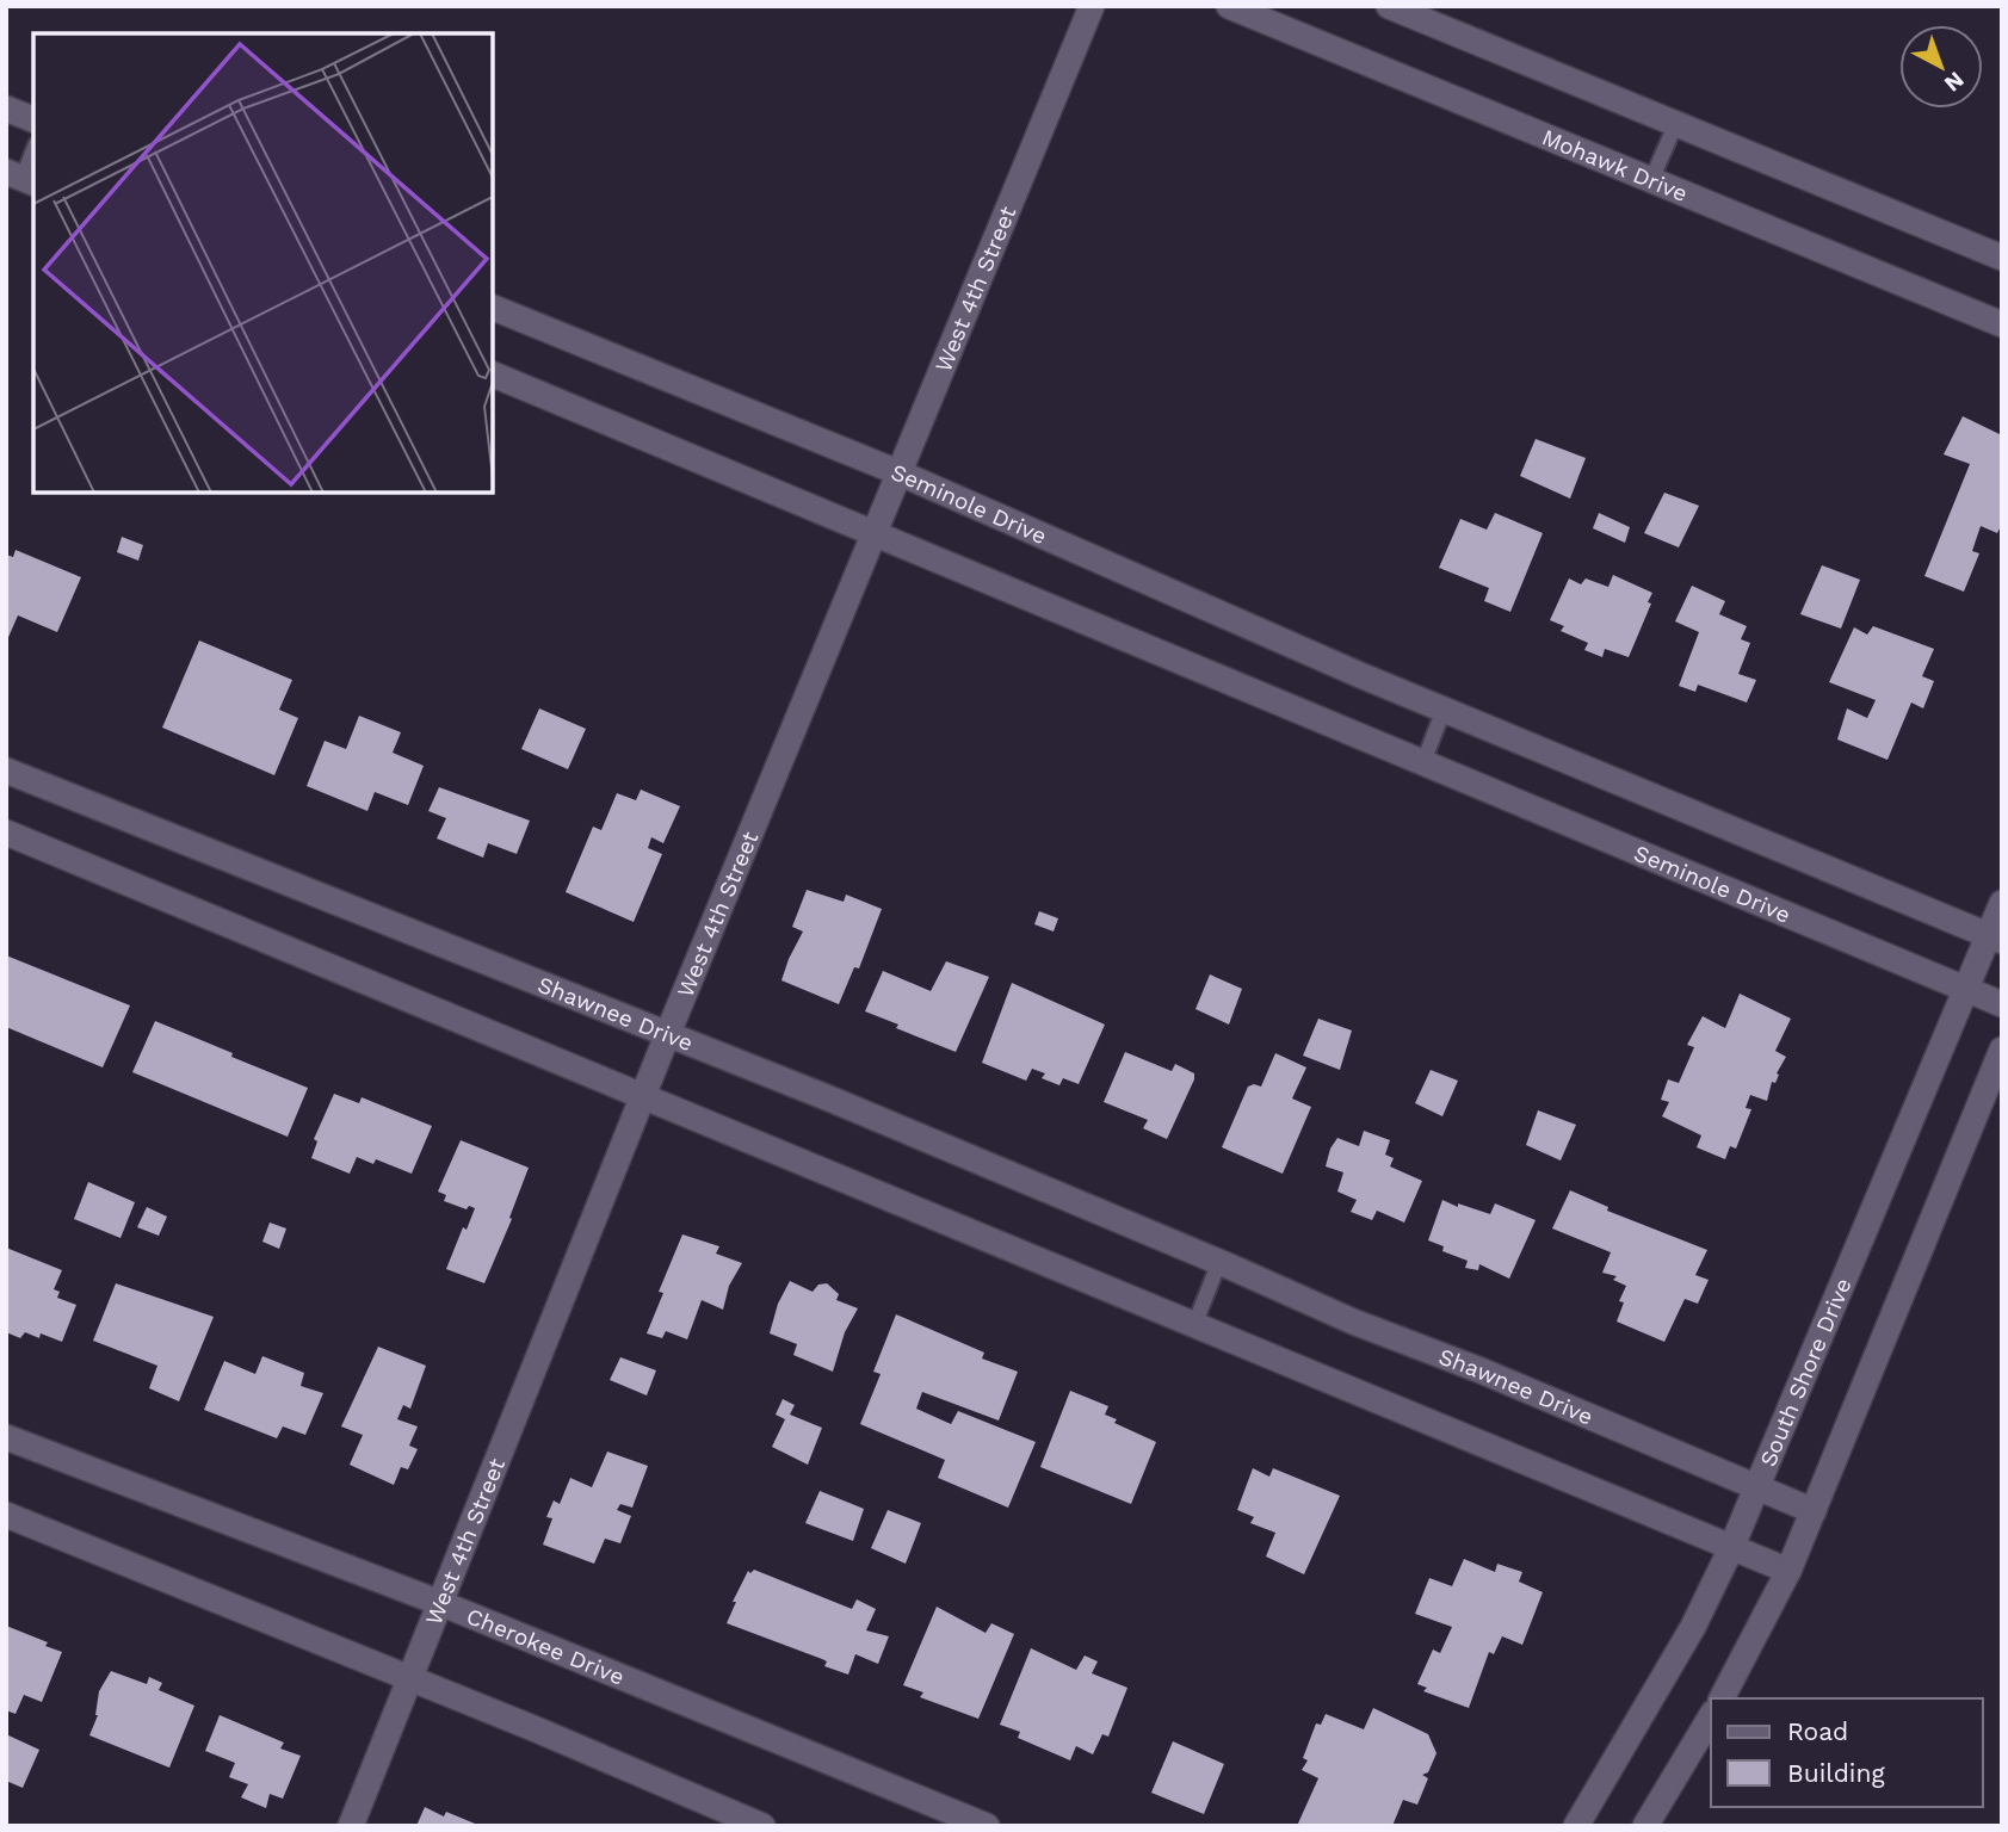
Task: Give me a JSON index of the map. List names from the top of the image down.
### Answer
{
  "streets": {
    "street": [
      "Mohawk Drive",
      "West 4th Street",
      "Seminole Drive",
      "Shawnee Drive",
      "South Shore Drive",
      "Cherokee Drive"
    ]
  },
  "crossings": [
    ["West 4th Street", "Seminole Drive"],
    ["West 4th Street", "Shawnee Drive"],
    ["West 4th Street", "Cherokee Drive"],
    ["Seminole Drive", "South Shore Drive"],
    ["Shawnee Drive", "South Shore Drive"]
  ],
  "legend": ["Road", "Building"],
  "north": "bottom right"
}
